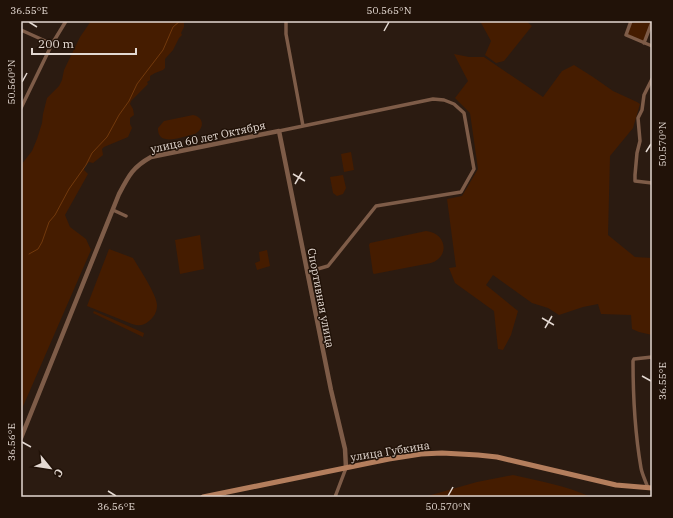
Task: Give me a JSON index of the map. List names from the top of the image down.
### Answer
{
  "streets": {
    "main road": ["улица Губкина"],
    "street": ["улица 60 лет Октября", "Спортивная улица"]
  },
  "crossings": [
    ["улица 60 лет Октября", "Спортивная улица"],
    ["Спортивная улица", "улица Губкина"]
  ],
  "scale_bar": "200 m",
  "north": "bottom right",
  "coordinates": [
    "36.55°E",
    "50.565°N",
    "50.560°N",
    "50.570°N",
    "36.56°E"
  ]
}
